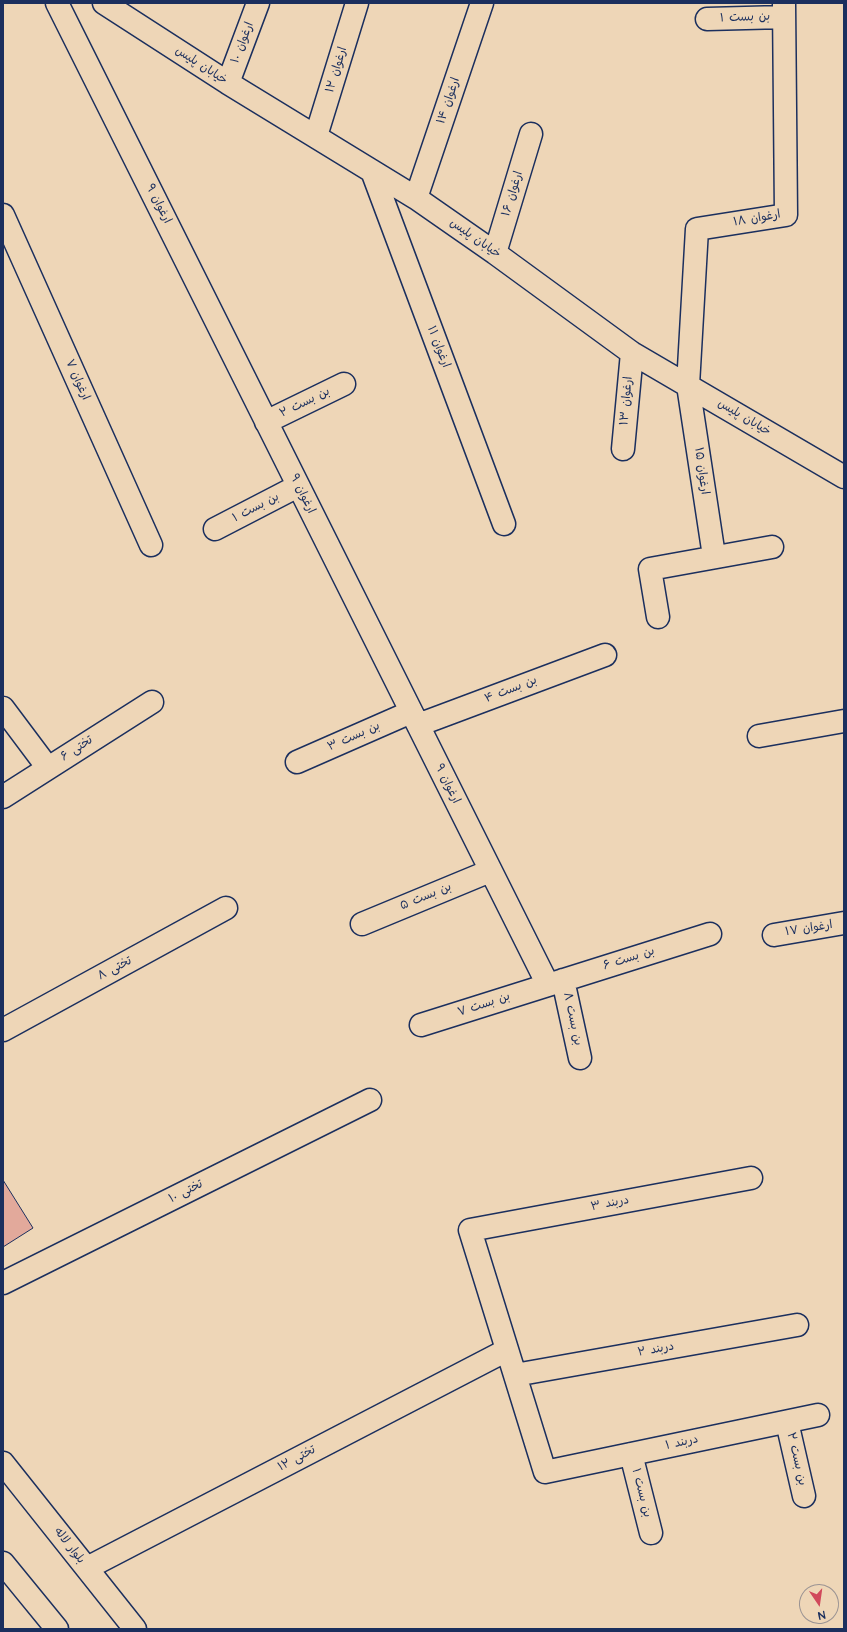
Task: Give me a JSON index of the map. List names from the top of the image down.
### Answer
{
  "streets": {
    "street": [
      "بن بست ۱",
      "ارغوان ۱۰",
      "خیابان پلیس",
      "ارغوان ۱۲",
      "ارغوان ۱۴",
      "ارغوان ۱۶",
      "ارغوان ۹",
      "ارغوان ۱۸",
      "ارغوان ۱۱",
      "ارغوان ۷",
      "ارغوان ۱۳",
      "بن بست ۲",
      "ارغوان ۱۵",
      "بن بست ۴",
      "بن بست ۳",
      "تختی ۶",
      "بن بست ۵",
      "ارغوان ۱۷",
      "بن بست ۶",
      "تختی ۸",
      "بن بست ۷",
      "بن بست ۸",
      "تختی ۱۰",
      "دربند ۳",
      "دربند ۲",
      "دربند ۱",
      "تختی ۱۲",
      "بلوار لاله"
    ]
  },
  "crossings": [
    ["بن بست ۱", "ارغوان ۹"],
    ["بن بست ۱", "ارغوان ۱۸"],
    ["بن بست ۱", "دربند ۱"],
    ["ارغوان ۱۰", "خیابان پلیس"],
    ["خیابان پلیس", "ارغوان ۱۲"],
    ["خیابان پلیس", "ارغوان ۱۴"],
    ["خیابان پلیس", "ارغوان ۱۶"],
    ["خیابان پلیس", "ارغوان ۱۸"],
    ["خیابان پلیس", "ارغوان ۱۱"],
    ["خیابان پلیس", "ارغوان ۱۳"],
    ["خیابان پلیس", "ارغوان ۱۵"],
    ["ارغوان ۹", "بن بست ۲"],
    ["ارغوان ۹", "بن بست ۴"],
    ["ارغوان ۹", "بن بست ۳"],
    ["ارغوان ۹", "بن بست ۵"],
    ["ارغوان ۹", "بن بست ۶"],
    ["ارغوان ۹", "بن بست ۷"],
    ["ارغوان ۹", "بن بست ۸"],
    ["ارغوان ۱۸", "ارغوان ۱۵"],
    ["بن بست ۲", "دربند ۱"],
    ["بن بست ۴", "بن بست ۳"],
    ["بن بست ۶", "بن بست ۷"],
    ["بن بست ۶", "بن بست ۸"],
    ["بن بست ۷", "بن بست ۸"],
    ["دربند ۳", "تختی ۱۲"],
    ["دربند ۲", "دربند ۱"],
    ["تختی ۱۲", "بلوار لاله"]
  ],
  "north": "bottom"
}
